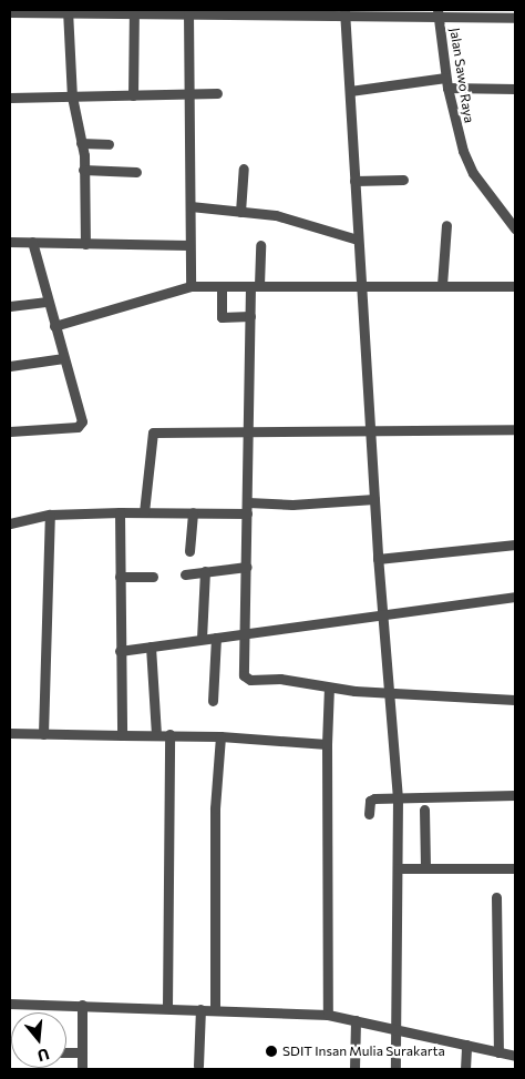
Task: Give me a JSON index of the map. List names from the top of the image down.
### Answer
{
  "streets": {
    "street": ["Jalan Sawo Raya"]
  },
  "places": ["SDIT Insan Mulia Surakarta"],
  "north": "bottom"
}
